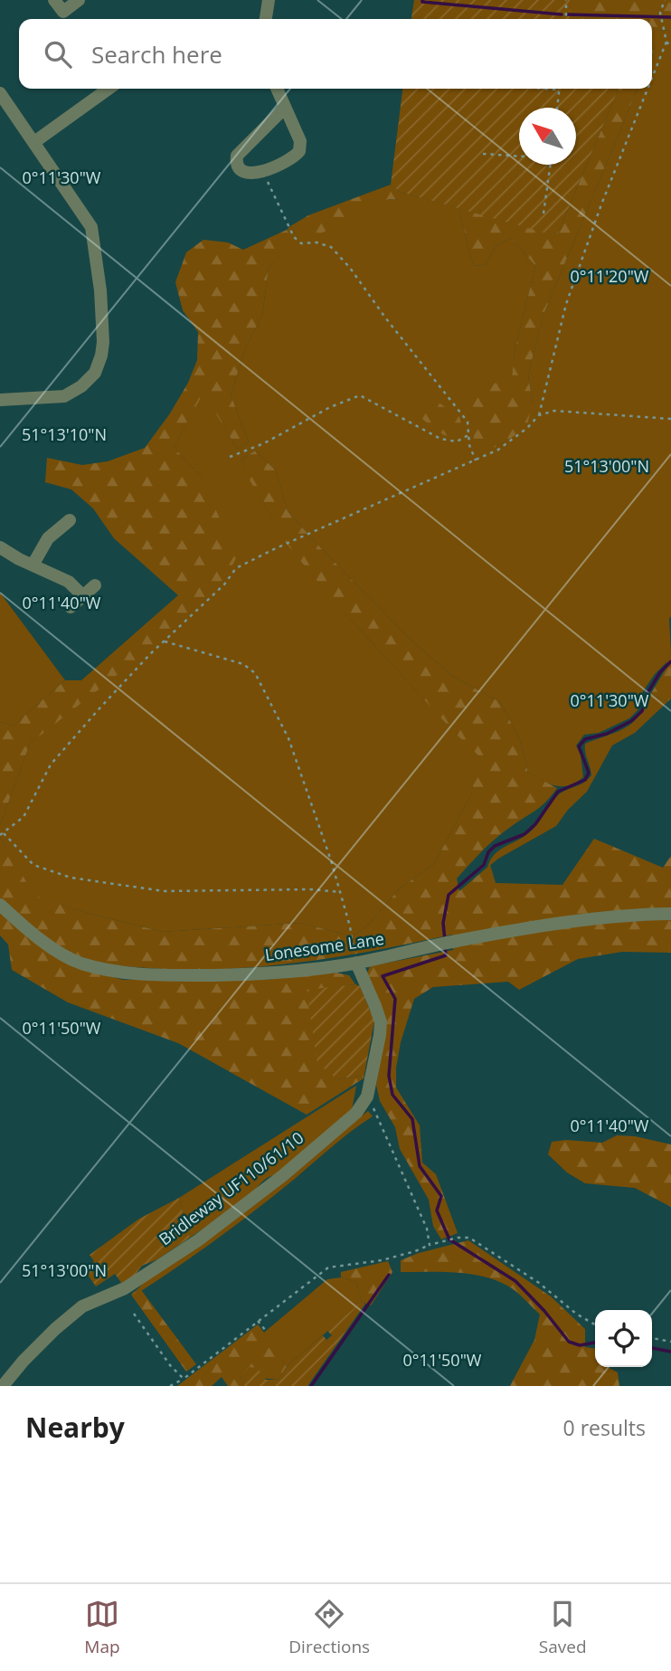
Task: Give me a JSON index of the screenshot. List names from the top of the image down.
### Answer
{
  "streets": {
    "street": ["Lonesome Lane", "Bridleway UF110/61/10"]
  },
  "crossings": [
    ["Lonesome Lane", "Bridleway UF110/61/10"]
  ],
  "north": "top left",
  "page": {
    "search": "Search here",
    "heading": ["Nearby", "0 results"],
    "nav": ["Map", "Directions", "Saved"]
  },
  "coordinates": [
    "0°11'30\"W",
    "0°11'20\"W",
    "51°13'10\"N",
    "51°13'00\"N",
    "0°11'40\"W",
    "0°11'50\"W"
  ]
}
